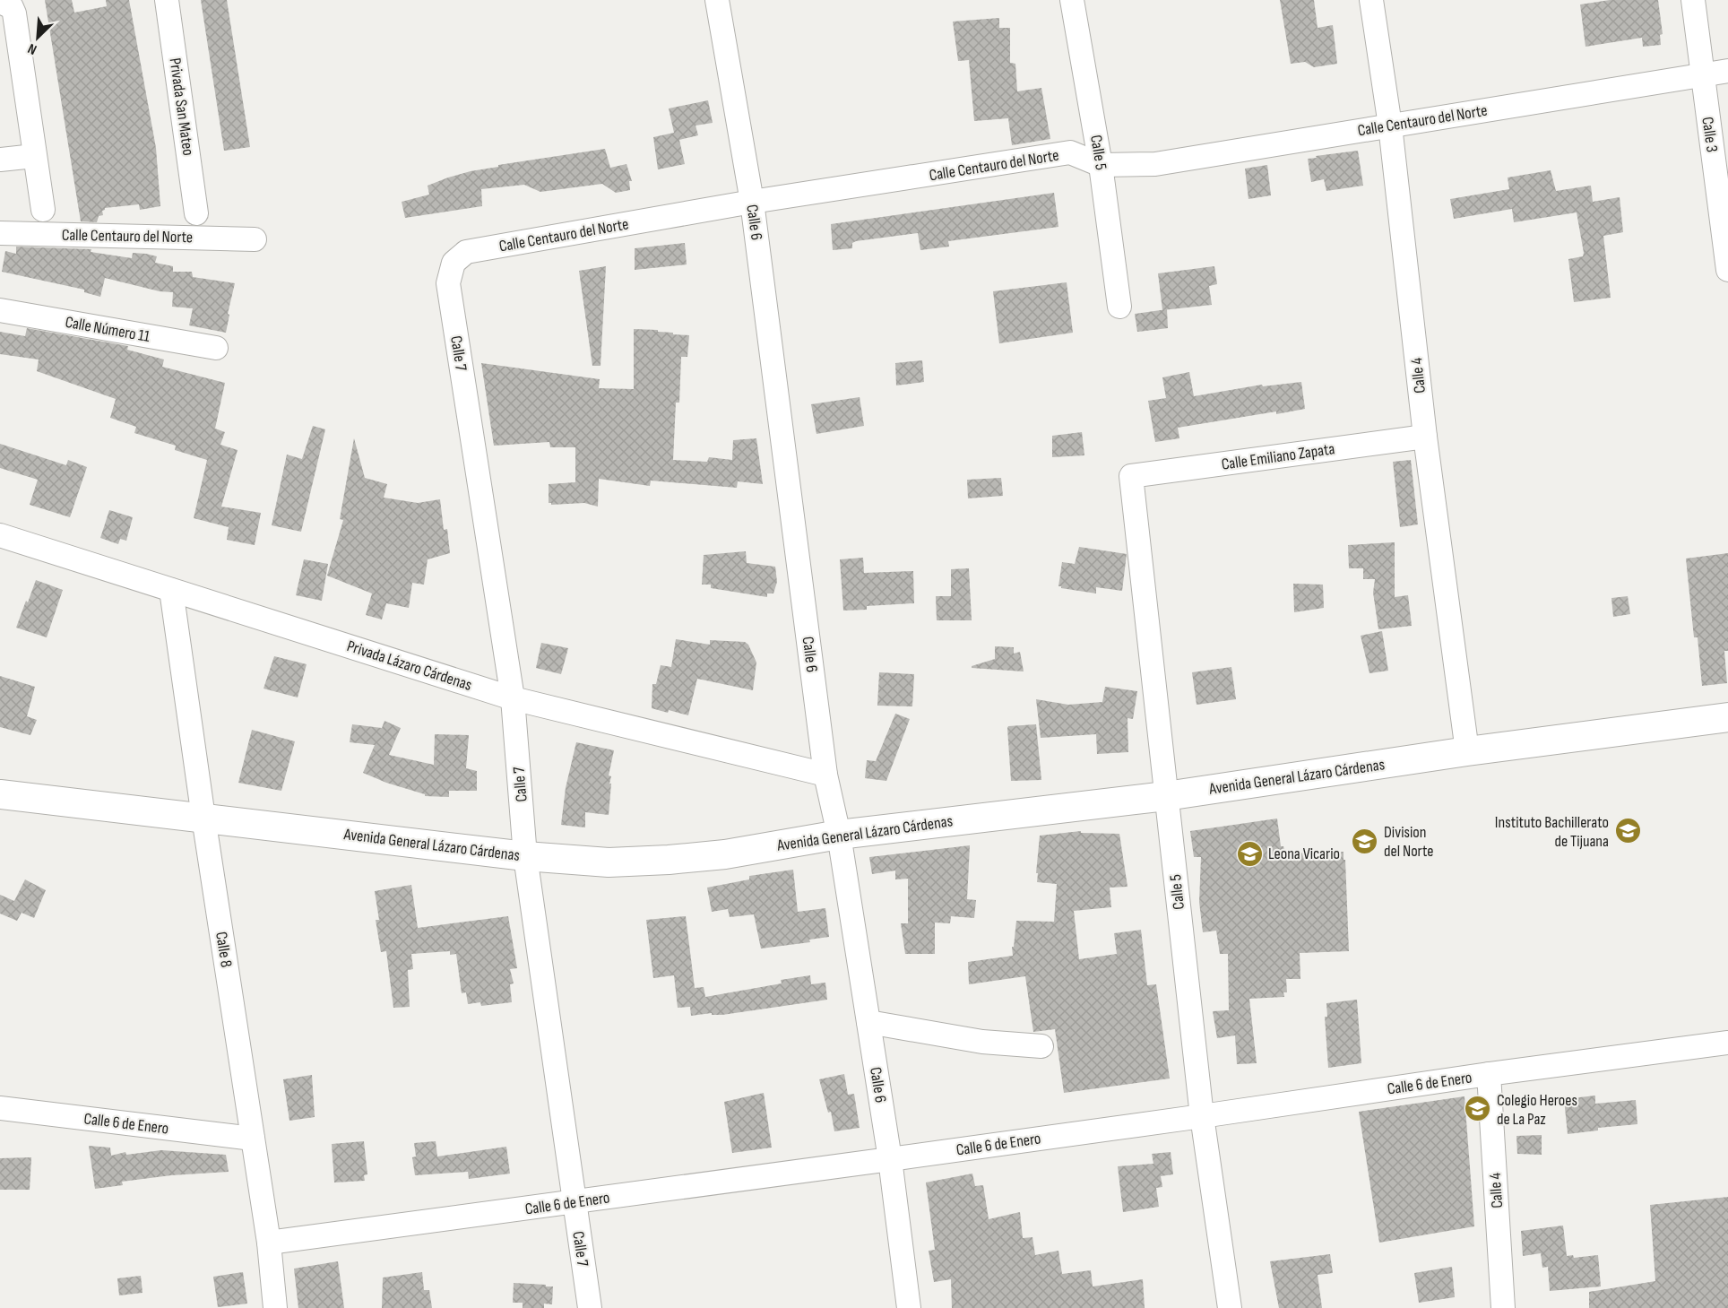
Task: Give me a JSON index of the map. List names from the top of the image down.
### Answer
{
  "streets": {
    "main road": ["Avenida General Lázaro Cárdenas"],
    "street": [
      "Privada San Mateo",
      "Calle Centauro del Norte",
      "Calle 3",
      "Calle 5",
      "Calle 6",
      "Calle Número 11",
      "Calle 7",
      "Calle 4",
      "Calle Emiliano Zapata",
      "Privada Lázaro Cárdenas",
      "Calle 8",
      "Calle 6 de Enero"
    ]
  },
  "crossings": [
    ["Calle Centauro del Norte", "Calle 3"],
    ["Calle Centauro del Norte", "Calle 5"],
    ["Calle Centauro del Norte", "Calle 6"],
    ["Calle Centauro del Norte", "Calle 7"],
    ["Calle Centauro del Norte", "Calle 4"],
    ["Calle 5", "Calle Emiliano Zapata"],
    ["Calle 5", "Avenida General Lázaro Cárdenas"],
    ["Calle 5", "Calle 6 de Enero"],
    ["Calle 6", "Privada Lázaro Cárdenas"],
    ["Calle 6", "Avenida General Lázaro Cárdenas"],
    ["Calle 6", "Calle 6 de Enero"],
    ["Calle 7", "Privada Lázaro Cárdenas"],
    ["Calle 7", "Avenida General Lázaro Cárdenas"],
    ["Calle 7", "Calle 6 de Enero"],
    ["Calle 4", "Calle Emiliano Zapata"],
    ["Calle 4", "Avenida General Lázaro Cárdenas"],
    ["Calle 4", "Calle 6 de Enero"],
    ["Privada Lázaro Cárdenas", "Calle 8"],
    ["Avenida General Lázaro Cárdenas", "Calle 8"],
    ["Calle 8", "Calle 6 de Enero"]
  ],
  "places": {
    "school or university": [
      "Instituto Bachillerato de Tijuana",
      "Division del Norte",
      "Leona Vicario",
      "Colegio Heroes de La Paz"
    ]
  },
  "north": "bottom left"
}
